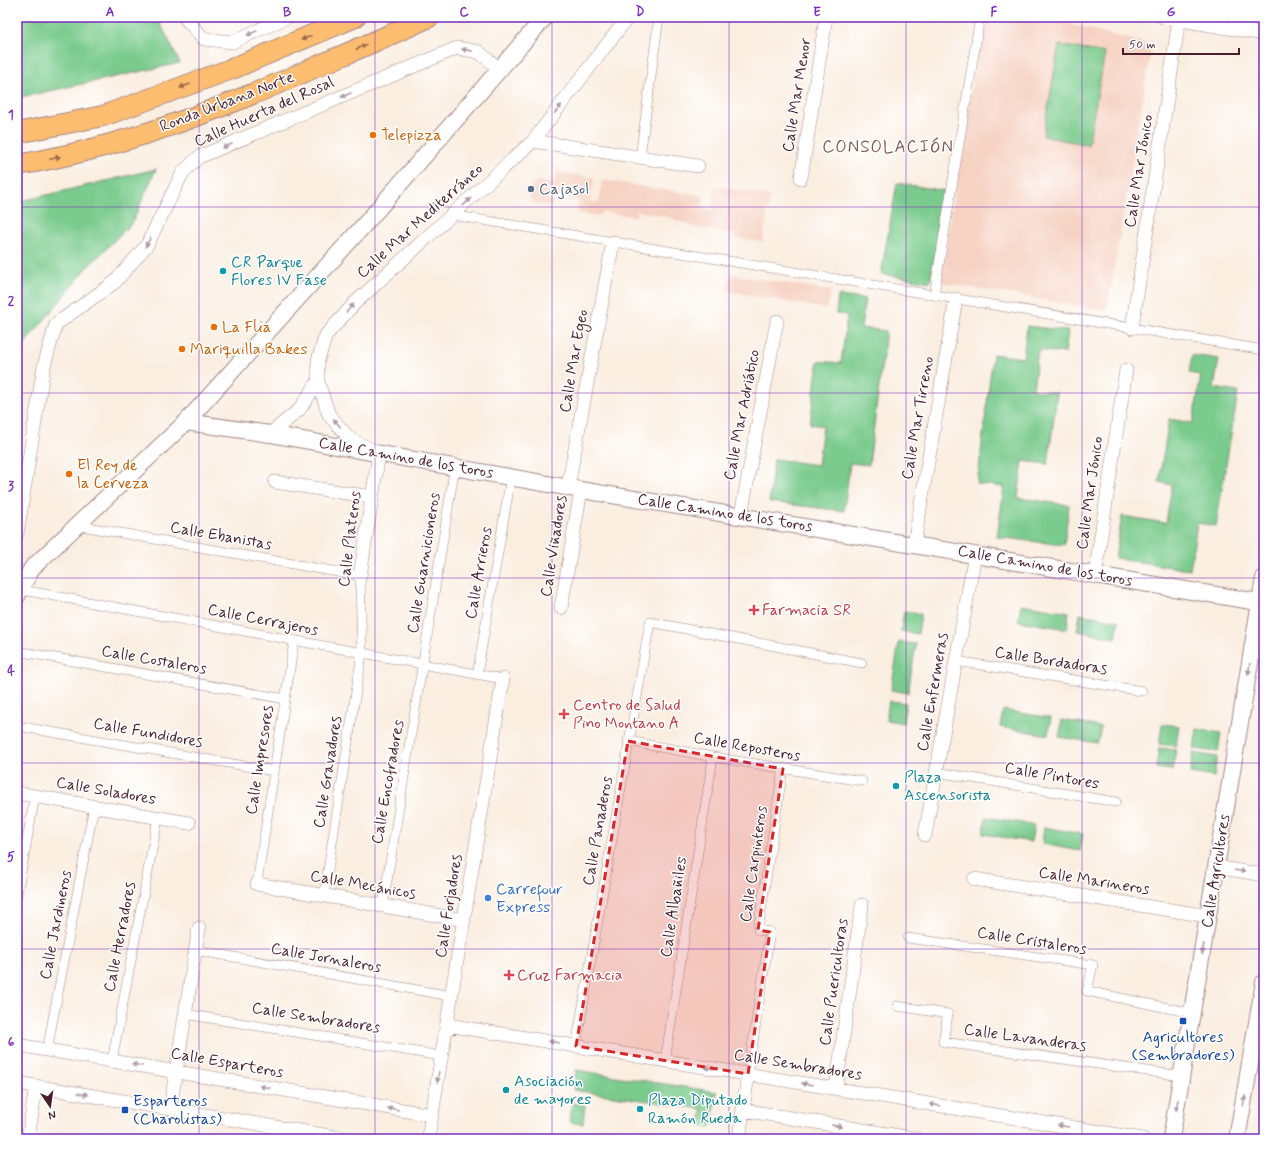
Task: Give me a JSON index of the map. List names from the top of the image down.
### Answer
{
  "streets": {
    "main road": ["Ronda Urbana Norte"],
    "street": [
      "Calle Mar Menor",
      "Calle Huerta del Rosal",
      "Calle Mar Jónico",
      "Calle Mar Mediterráneo",
      "Calle Mar Egeo",
      "Calle Mar Adriático",
      "Calle Mar Tirreno",
      "Calle Camino de los toros",
      "Calle Ebanistas",
      "Calle Plateros",
      "Calle Viñadores",
      "Calle Guarnicioneros",
      "Calle Arrieros",
      "Calle Cerrajeros",
      "Calle Costaleros",
      "Calle Bordadoras",
      "Calle Enfermeras",
      "Calle Fundidores",
      "Calle Reposteros",
      "Calle Impresores",
      "Calle Gravadores",
      "Calle Pintores",
      "Calle Encofradores",
      "Calle Soladores",
      "Calle Panaderos",
      "Calle Carpinteros",
      "Calle Agricultores",
      "Calle Marineros",
      "Calle Mecánicos",
      "Calle Forjadores",
      "Calle Albañiles",
      "Calle Jardineros",
      "Calle Herradores",
      "Calle Cristaleros",
      "Calle Jornaleros",
      "Calle Puericultoras",
      "Calle Sembradores",
      "Calle Lavanderas",
      "Calle Esparteros"
    ]
  },
  "crossings": [
    ["Calle Mar Jónico", "Calle Camino de los toros"],
    ["Calle Mar Mediterráneo", "Calle Camino de los toros"],
    ["Calle Mar Mediterráneo", "Calle Plateros"],
    ["Calle Mar Egeo", "Calle Camino de los toros"],
    ["Calle Mar Egeo", "Calle Viñadores"],
    ["Calle Mar Adriático", "Calle Camino de los toros"],
    ["Calle Mar Tirreno", "Calle Camino de los toros"],
    ["Calle Camino de los toros", "Calle Plateros"],
    ["Calle Camino de los toros", "Calle Viñadores"],
    ["Calle Camino de los toros", "Calle Guarnicioneros"],
    ["Calle Camino de los toros", "Calle Arrieros"],
    ["Calle Camino de los toros", "Calle Enfermeras"],
    ["Calle Camino de los toros", "Calle Agricultores"],
    ["Calle Ebanistas", "Calle Plateros"],
    ["Calle Plateros", "Calle Cerrajeros"],
    ["Calle Plateros", "Calle Gravadores"],
    ["Calle Guarnicioneros", "Calle Cerrajeros"],
    ["Calle Guarnicioneros", "Calle Encofradores"],
    ["Calle Arrieros", "Calle Cerrajeros"],
    ["Calle Cerrajeros", "Calle Impresores"],
    ["Calle Cerrajeros", "Calle Gravadores"],
    ["Calle Cerrajeros", "Calle Encofradores"],
    ["Calle Cerrajeros", "Calle Forjadores"],
    ["Calle Costaleros", "Calle Impresores"],
    ["Calle Bordadoras", "Calle Enfermeras"],
    ["Calle Enfermeras", "Calle Pintores"],
    ["Calle Fundidores", "Calle Impresores"],
    ["Calle Reposteros", "Calle Panaderos"],
    ["Calle Reposteros", "Calle Carpinteros"],
    ["Calle Reposteros", "Calle Albañiles"],
    ["Calle Impresores", "Calle Mecánicos"],
    ["Calle Gravadores", "Calle Mecánicos"],
    ["Calle Encofradores", "Calle Mecánicos"],
    ["Calle Soladores", "Calle Jardineros"],
    ["Calle Soladores", "Calle Herradores"],
    ["Calle Panaderos", "Calle Sembradores"],
    ["Calle Carpinteros", "Calle Sembradores"],
    ["Calle Agricultores", "Calle Marineros"],
    ["Calle Agricultores", "Calle Cristaleros"],
    ["Calle Agricultores", "Calle Lavanderas"],
    ["Calle Mecánicos", "Calle Forjadores"],
    ["Calle Forjadores", "Calle Jornaleros"],
    ["Calle Forjadores", "Calle Sembradores"],
    ["Calle Forjadores", "Calle Esparteros"],
    ["Calle Albañiles", "Calle Sembradores"],
    ["Calle Jardineros", "Calle Esparteros"],
    ["Calle Herradores", "Calle Esparteros"],
    ["Calle Puericultoras", "Calle Sembradores"]
  ],
  "one_way": ["Calle Agricultores", "Calle Sembradores"],
  "districts": ["CONSOLACIÓN"],
  "places": {
    "other": [
      "Telepizza",
      "Cajasol",
      "CR Parque Flores IV Fase",
      "La Flia",
      "Mariquilla Bakes",
      "El Rey de la Cerveza",
      "Plaza Ascensorista",
      "Carrefour Express",
      "Asociación de mayores",
      "Plaza Diputado Ramón Rueda"
    ],
    "health": ["Farmacia SR", "Centro de Salud Pino Montano A", "Cruz Farmacia"],
    "transit": ["Agricultores (Sembradores)", "Esparteros (Charolistas)"]
  },
  "scale_bar": "50 m",
  "north": "bottom",
  "grid": {
    "columns": [
      "A",
      "B",
      "C",
      "D",
      "E",
      "F",
      "G"
    ],
    "rows": [
      "1",
      "2",
      "3",
      "4",
      "5",
      "6"
    ]
  }
}
